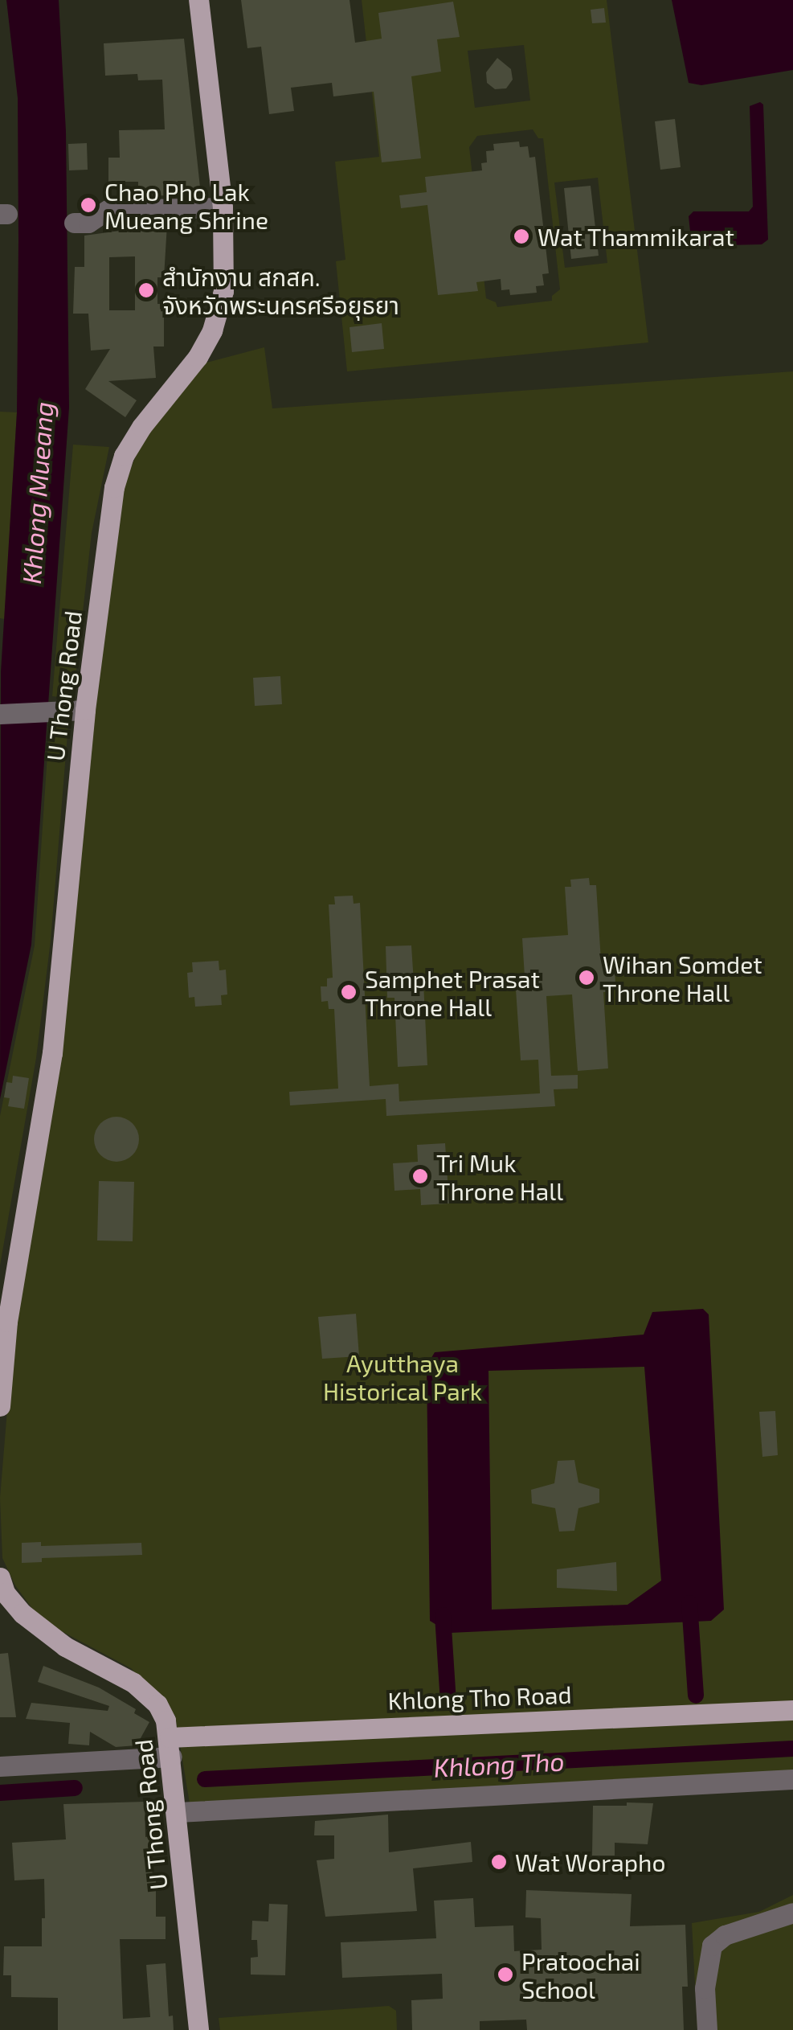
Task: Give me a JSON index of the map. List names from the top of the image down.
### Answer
{
  "streets": {
    "main road": ["U Thong Road", "Khlong Tho Road"]
  },
  "crossings": [
    ["U Thong Road", "Khlong Tho Road"]
  ],
  "water": ["Khlong Mueang", "Khlong Tho"],
  "parks": ["Ayutthaya Historical Park"],
  "places": [
    "Chao Pho Lak Mueang Shrine",
    "Wat Thammikarat",
    "สำนักงาน สกสค. จังหวัดพระนครศรีอยุธยา",
    "Wihan Somdet Throne Hall",
    "Samphet Prasat Throne Hall",
    "Tri Muk Throne Hall",
    "Wat Worapho",
    "Pratoochai School"
  ]
}
